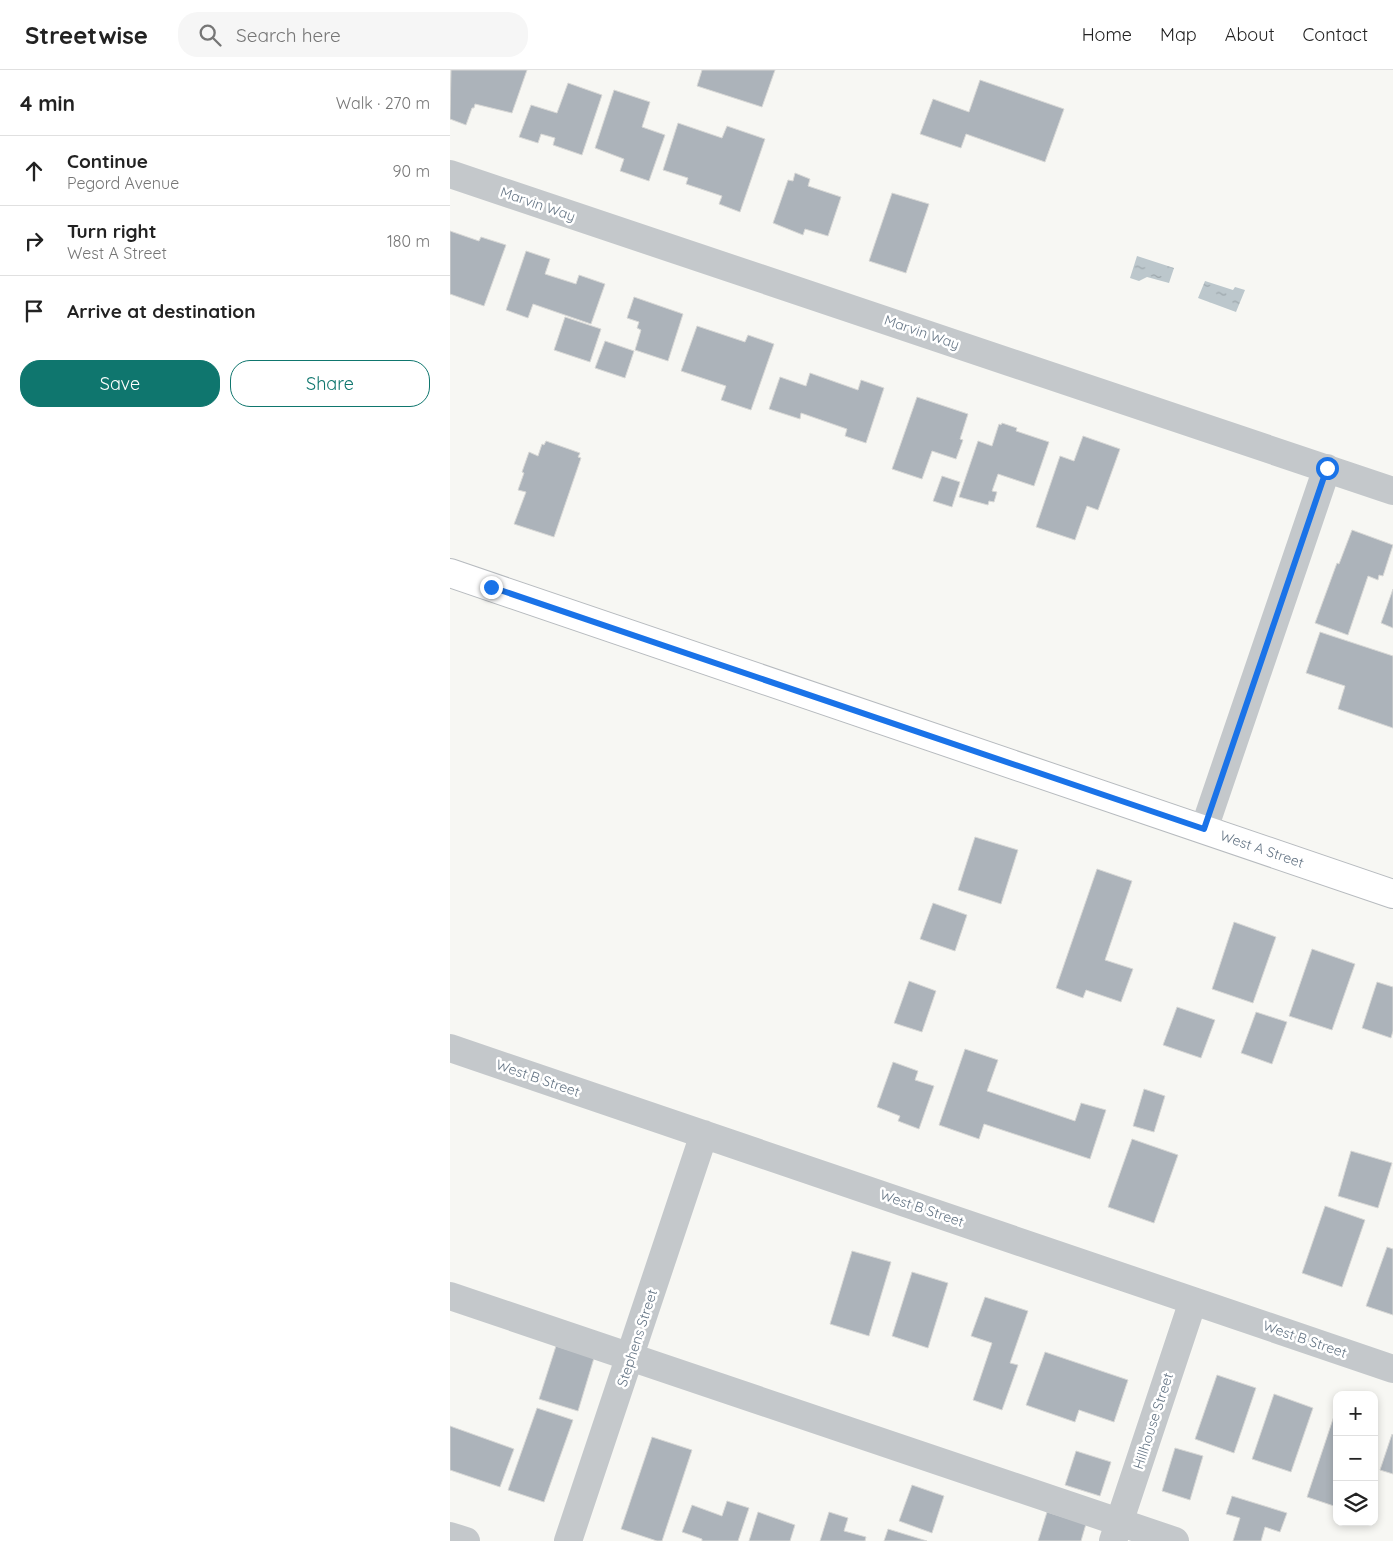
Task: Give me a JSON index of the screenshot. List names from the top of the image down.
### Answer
{
  "streets": {
    "main road": ["West A Street"],
    "street": [
      "Marvin Way",
      "West B Street",
      "Stephens Street",
      "Hillhouse Street"
    ]
  },
  "crossings": [
    ["West B Street", "Stephens Street"],
    ["West B Street", "Hillhouse Street"]
  ],
  "page": {
    "header": "Streetwise",
    "search": "Search here",
    "nav": [
      "Home",
      "Map",
      "About",
      "Contact"
    ],
    "heading": ["4 min", "Walk · 270 m"],
    "list": [
      ["Continue", "Pegord Avenue", "90 m"],
      ["Turn right", "West A Street", "180 m"],
      "Arrive at destination"
    ],
    "buttons": ["Save", "Share"],
    "map_buttons": ["+", "−"]
  }
}
